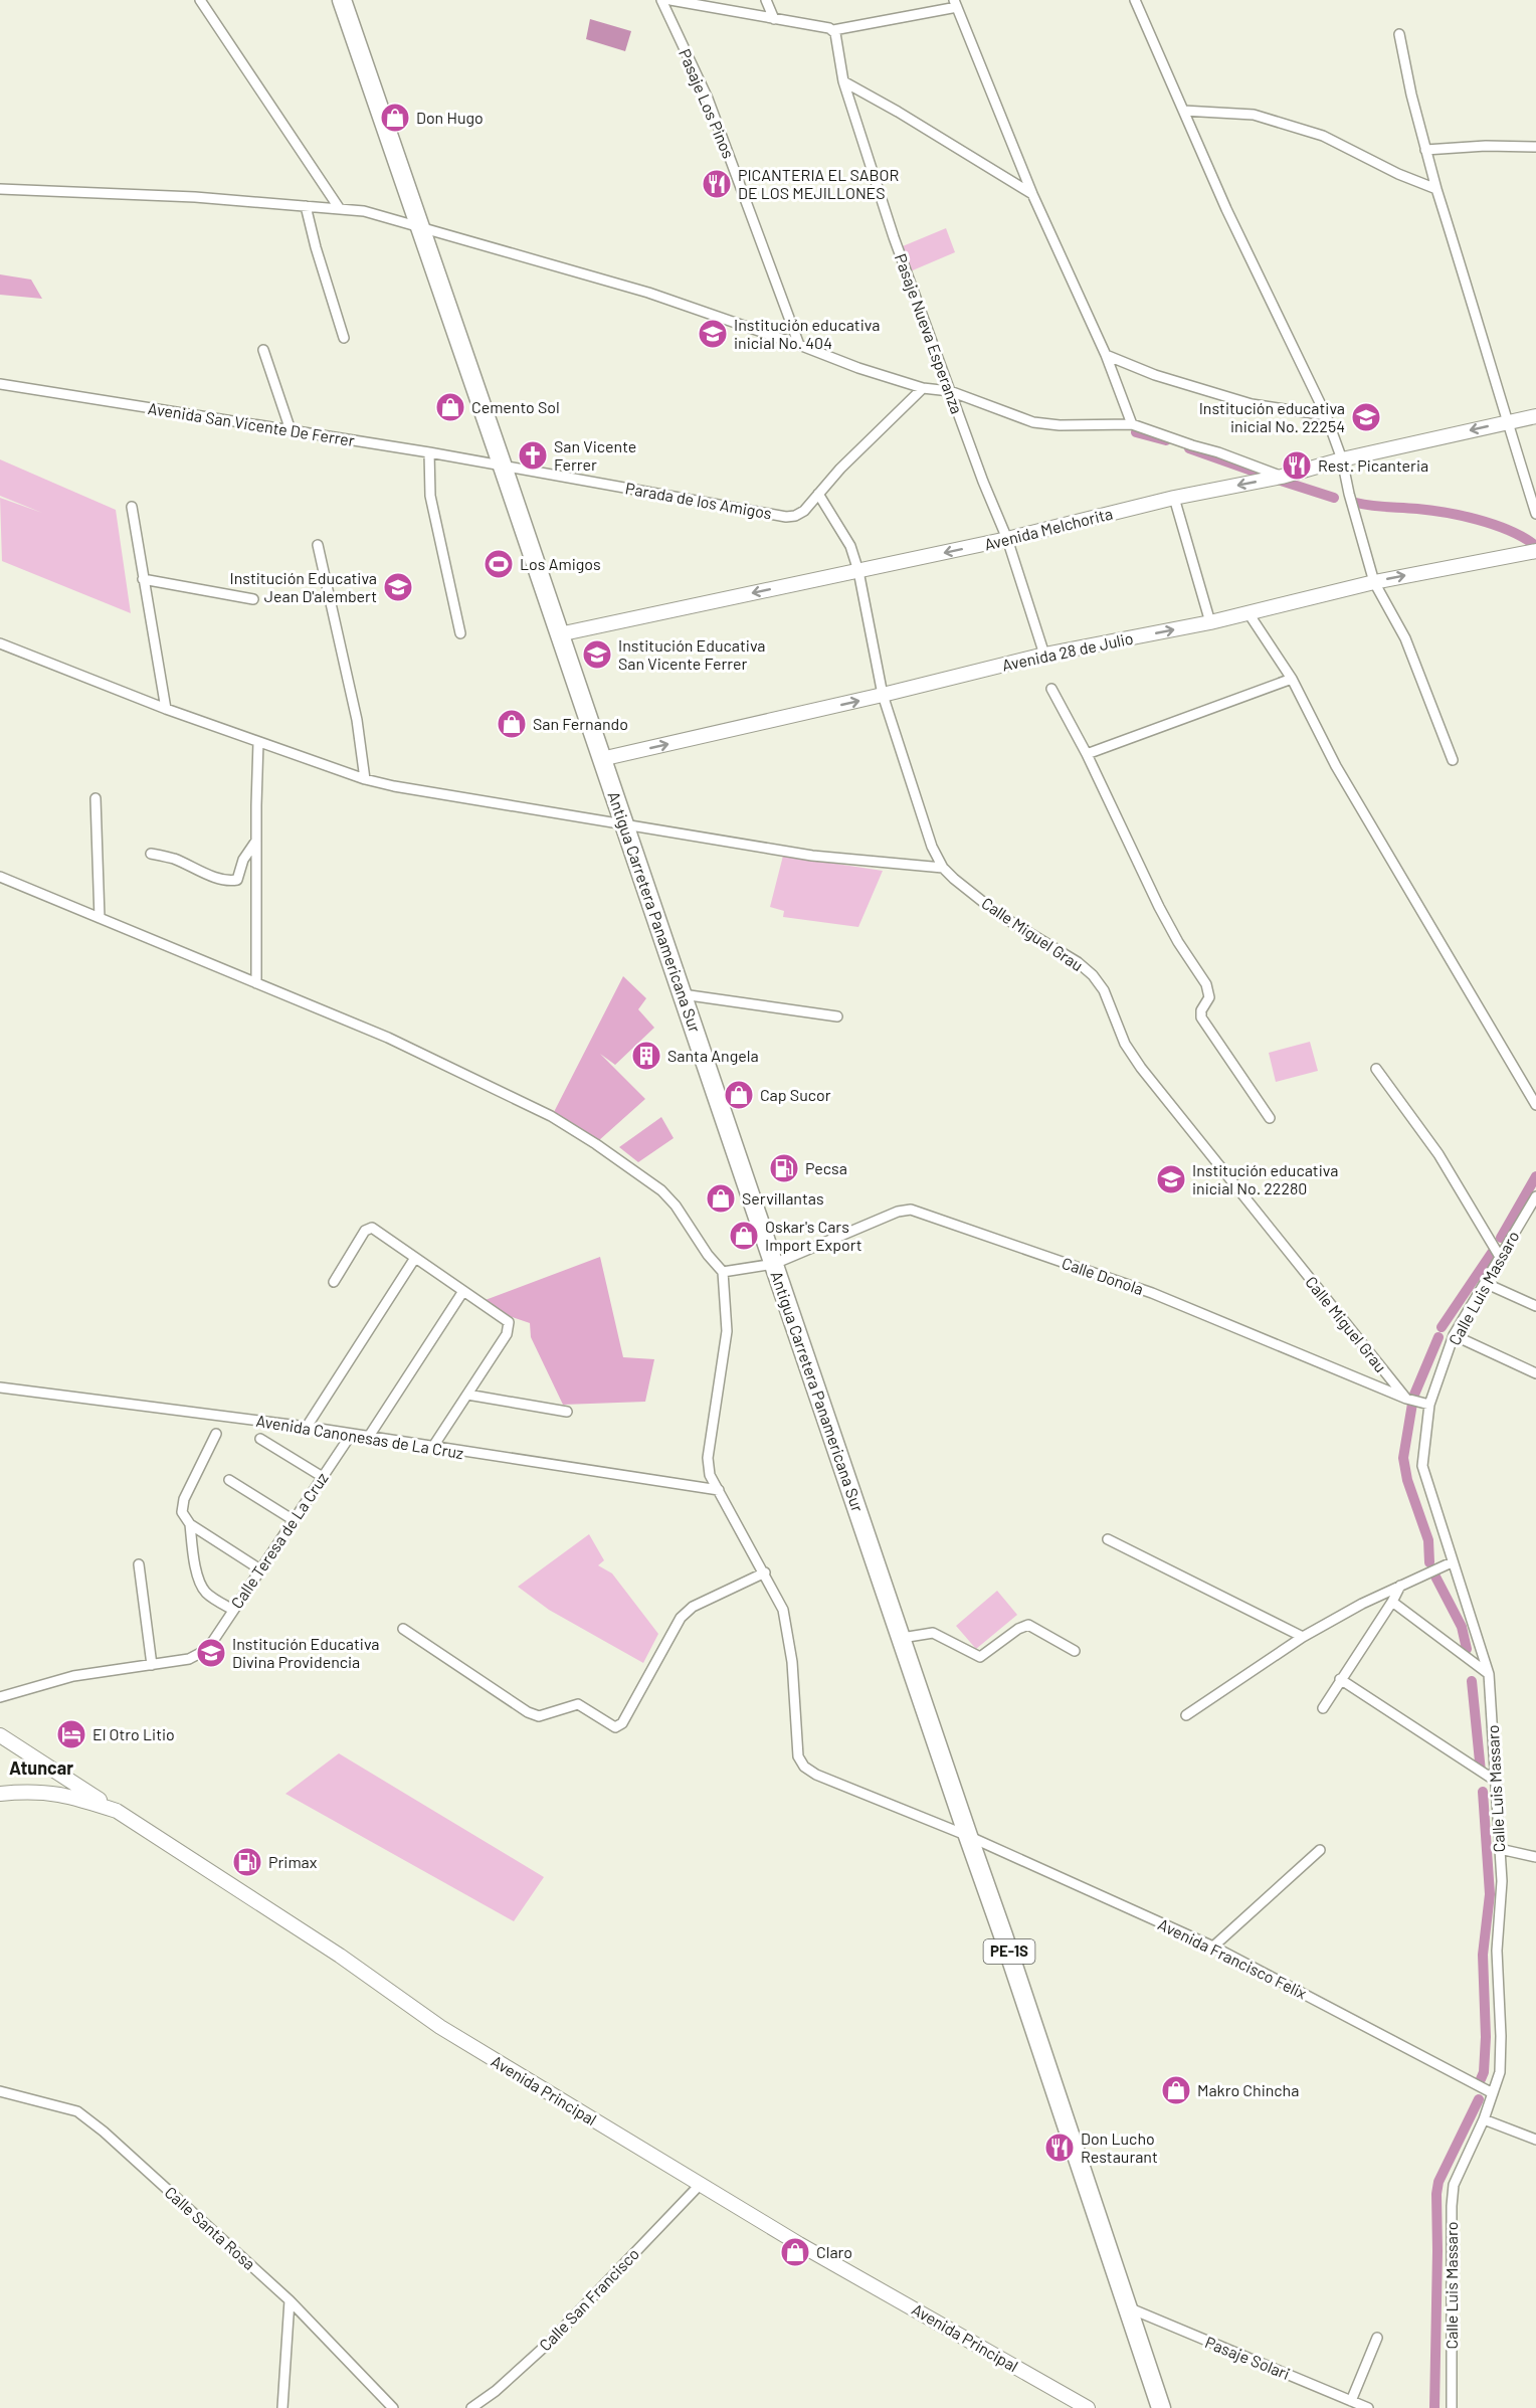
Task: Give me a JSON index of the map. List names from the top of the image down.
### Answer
{
  "streets": {
    "highway": ["Antigua Carretera Panamericana Sur", "PE-1S"],
    "main road": ["Avenida Melchorita", "Avenida 28 de Julio", "Avenida Principal"],
    "street": [
      "Pasaje Los Pinos",
      "Pasaje Nueva Esperanza",
      "Avenida San Vicente De Ferrer",
      "Parada de los Amigos",
      "Calle Miguel Grau",
      "Calle Donola",
      "Calle Luis Massaro",
      "Avenida Canonesas de La Cruz",
      "Calle Teresa de La Cruz",
      "Avenida Francisco Felix",
      "Calle Santa Rosa",
      "Calle San Francisco",
      "Pasaje Solari"
    ]
  },
  "crossings": [
    ["Pasaje Nueva Esperanza", "Avenida Melchorita"],
    ["Pasaje Nueva Esperanza", "Avenida 28 de Julio"],
    ["Avenida San Vicente De Ferrer", "Parada de los Amigos"],
    ["Avenida San Vicente De Ferrer", "Antigua Carretera Panamericana Sur"],
    ["Parada de los Amigos", "Antigua Carretera Panamericana Sur"],
    ["Parada de los Amigos", "Calle Miguel Grau"],
    ["Avenida Melchorita", "Antigua Carretera Panamericana Sur"],
    ["Avenida Melchorita", "Calle Miguel Grau"],
    ["Avenida 28 de Julio", "Antigua Carretera Panamericana Sur"],
    ["Avenida 28 de Julio", "Calle Miguel Grau"],
    ["Antigua Carretera Panamericana Sur", "Calle Donola"],
    ["Antigua Carretera Panamericana Sur", "Avenida Francisco Felix"],
    ["Antigua Carretera Panamericana Sur", "Pasaje Solari"],
    ["Calle Miguel Grau", "Calle Donola"],
    ["Calle Donola", "Calle Luis Massaro"],
    ["Calle Luis Massaro", "Avenida Francisco Felix"],
    ["Avenida Canonesas de La Cruz", "Calle Teresa de La Cruz"],
    ["Avenida Principal", "Calle San Francisco"]
  ],
  "one_way": ["Avenida Melchorita", "Avenida 28 de Julio"],
  "districts": ["Atuncar"],
  "places": {
    "shop": [
      "Don Hugo",
      "Cemento Sol",
      "San Fernando",
      "Cap Sucor",
      "Servillantas",
      "Oskar's Cars Import Export",
      "Makro Chincha",
      "Claro"
    ],
    "restaurant": ["PICANTERIA EL SABOR DE LOS MEJILLONES", "Rest. Picanteria", "Don Lucho Restaurant"],
    "school or university": [
      "Institución educativa inicial No. 404",
      "Institución educativa inicial No. 22254",
      "Institución Educativa Jean D'alembert",
      "Institución Educativa San Vicente Ferrer",
      "Institución educativa inicial No. 22280",
      "Institución Educativa Divina Providencia"
    ],
    "church": ["San Vicente Ferrer"],
    "sports": ["Los Amigos"],
    "building": ["Santa Angela"],
    "fuel station": ["Pecsa", "Primax"],
    "hotel": ["El Otro Litio"]
  }
}
